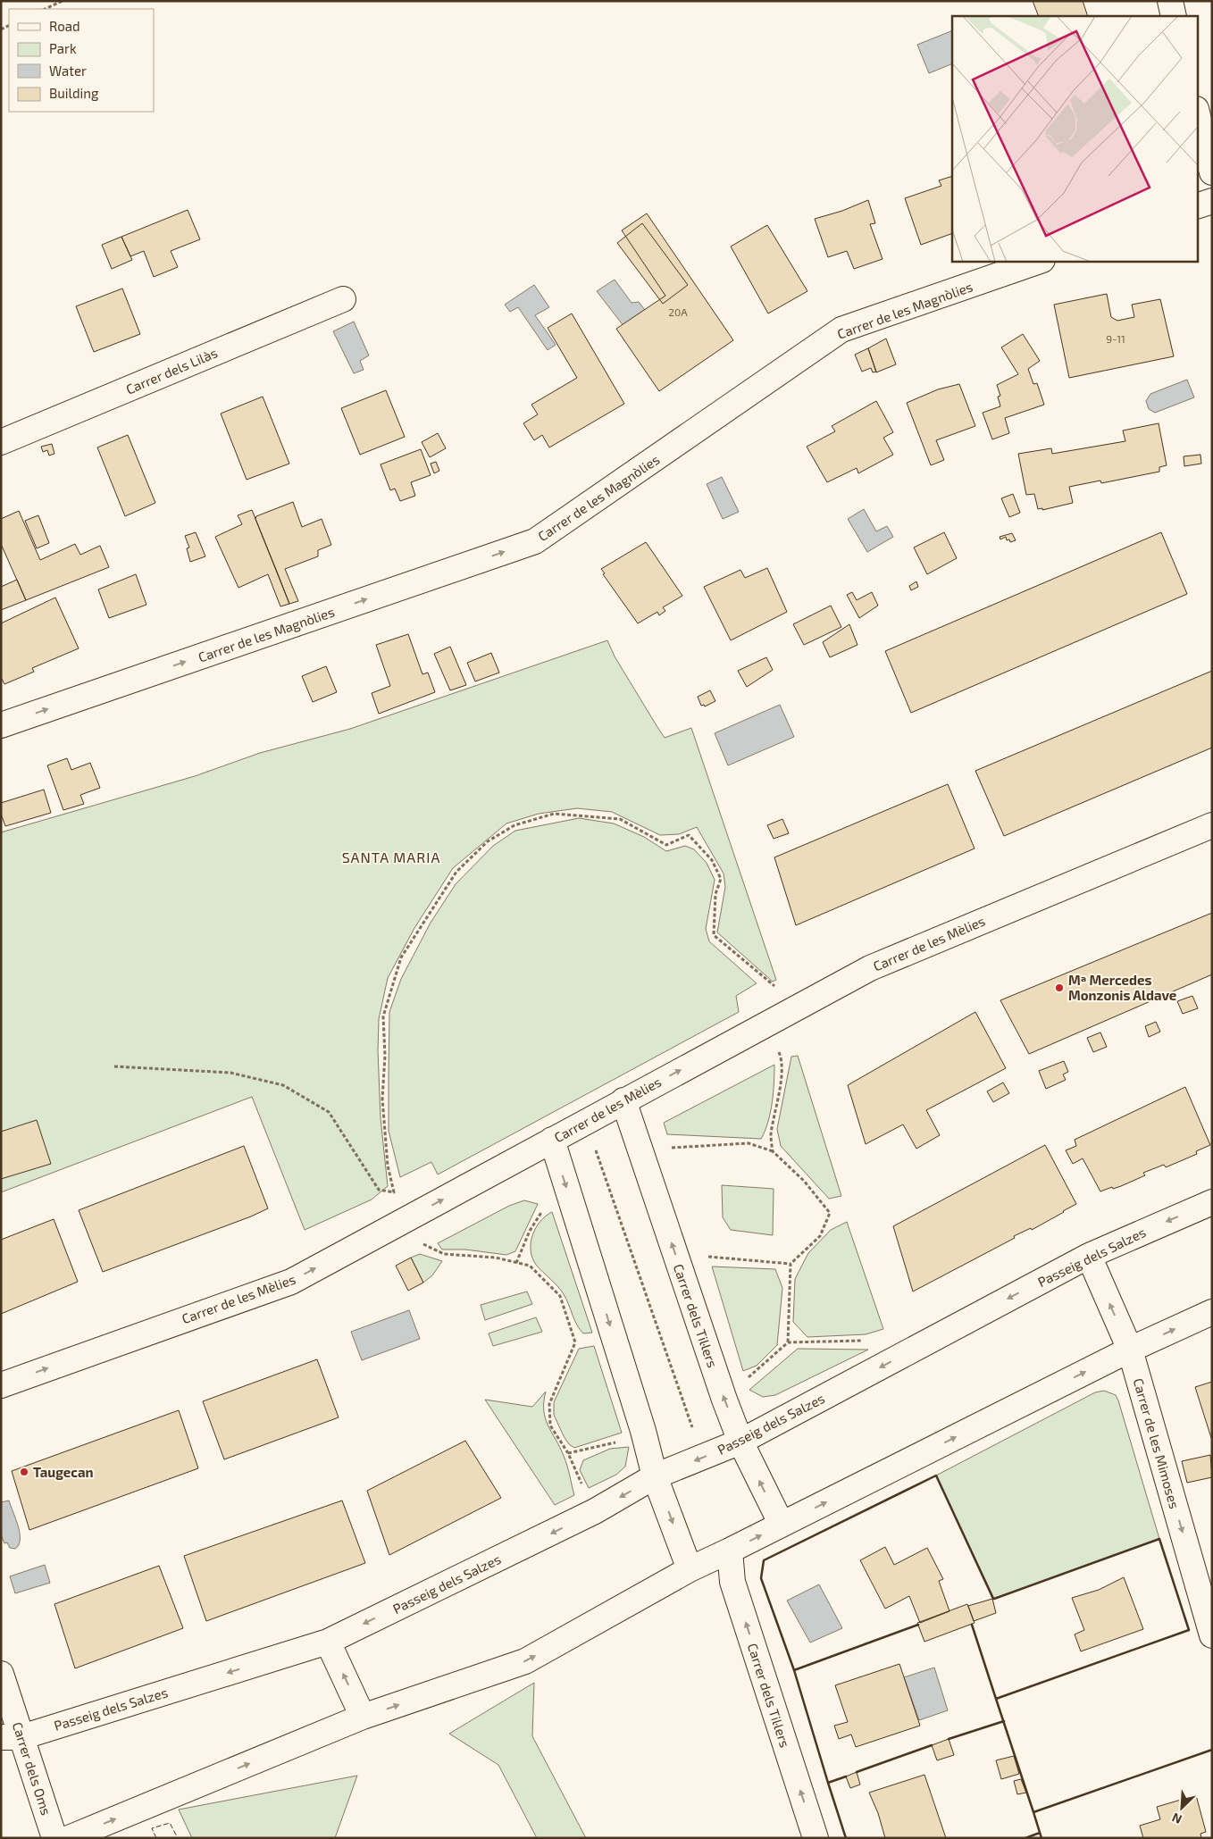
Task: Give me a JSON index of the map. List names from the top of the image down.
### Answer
{
  "streets": {
    "street": [
      "Carrer de les Magnòlies",
      "Carrer dels Lilàs",
      "Carrer de les Mèlies",
      "Passeig dels Salzes",
      "Carrer dels Til·lers",
      "Carrer de les Mimoses",
      "Carrer dels Oms"
    ]
  },
  "crossings": [
    ["Carrer de les Mèlies", "Carrer dels Til·lers"],
    ["Passeig dels Salzes", "Carrer dels Til·lers"],
    ["Passeig dels Salzes", "Carrer de les Mimoses"],
    ["Passeig dels Salzes", "Carrer dels Oms"]
  ],
  "one_way": ["Carrer de les Magnòlies", "Carrer de les Mèlies"],
  "districts": ["SANTA MARIA"],
  "places": ["Mª Mercedes Monzonis Aldave", "Taugecan"],
  "house_numbers": ["20A", "9-11"],
  "legend": [
    "Road",
    "Park",
    "Water",
    "Building"
  ],
  "north": "bottom left"
}
